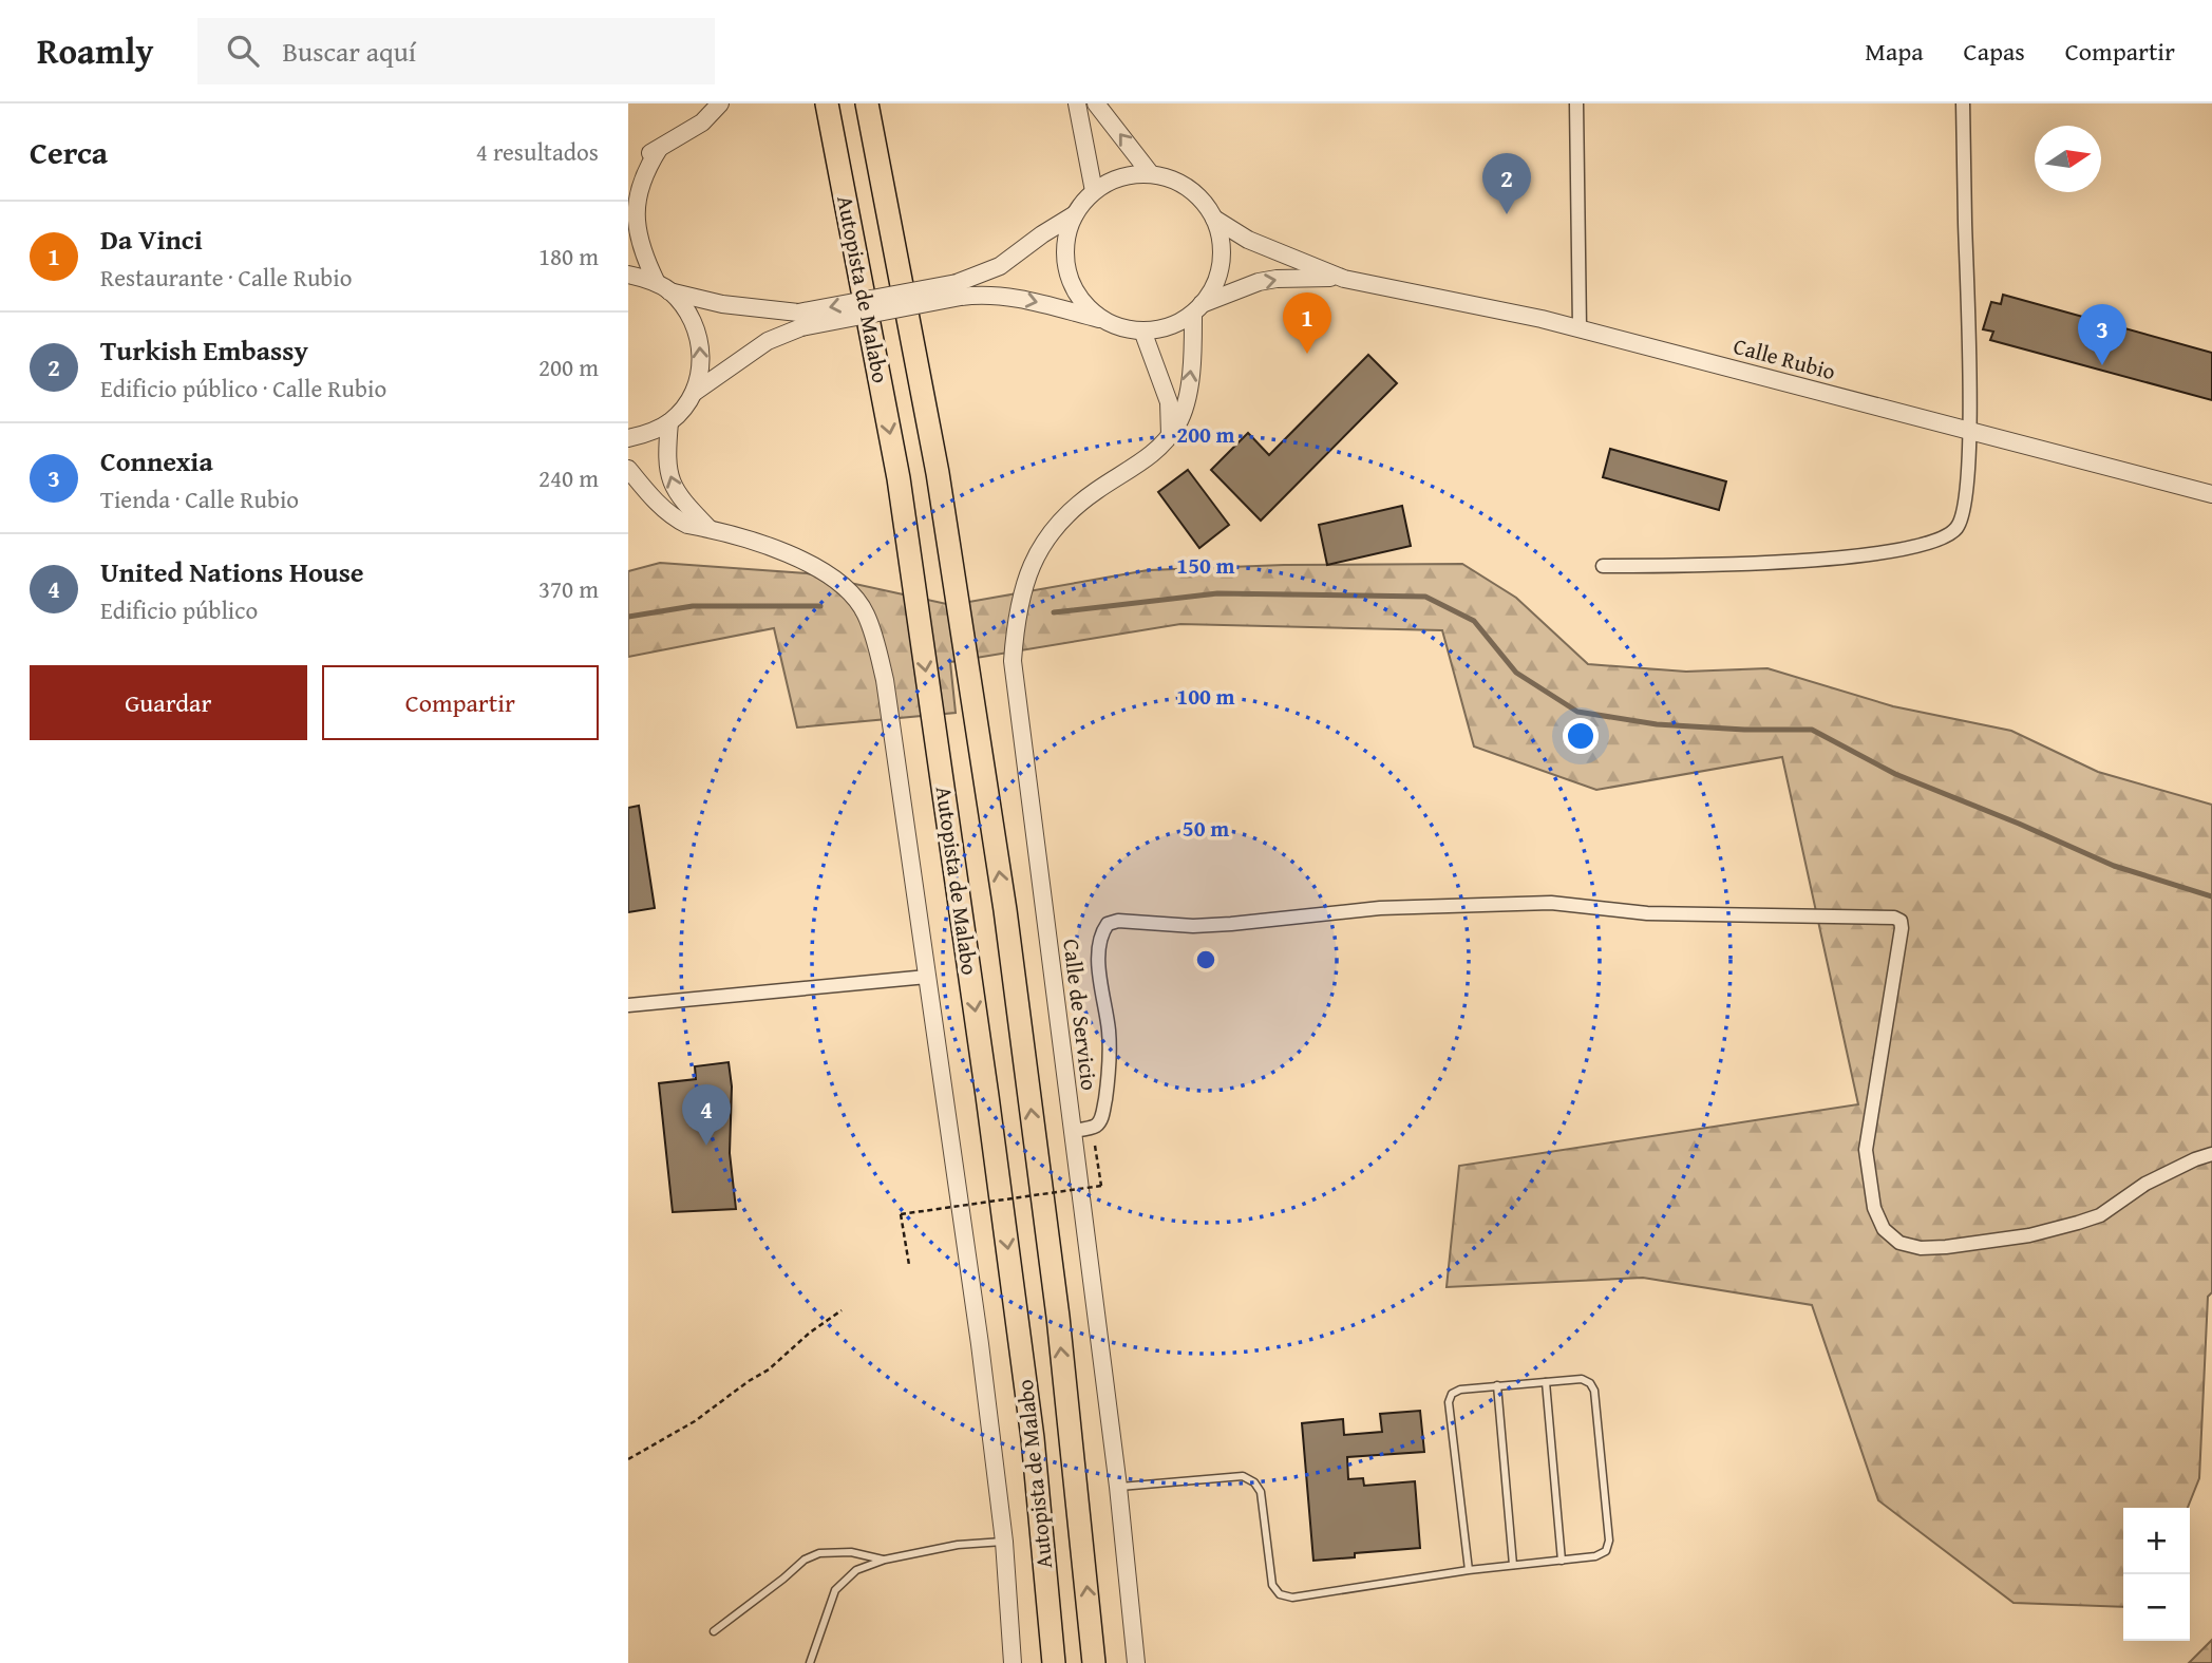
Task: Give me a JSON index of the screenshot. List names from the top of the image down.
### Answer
{
  "streets": {
    "highway": ["Autopista de Malabo"],
    "street": ["Calle Rubio", "Calle de Servicio"]
  },
  "crossings": [
    ["Calle Rubio", "Calle de Servicio"]
  ],
  "north": "right",
  "page": {
    "header": "Roamly",
    "search": "Buscar aquí",
    "nav": ["Mapa", "Capas", "Compartir"],
    "heading": ["Cerca", "4 resultados"],
    "pins": [
      "2",
      "1",
      "3",
      "4"
    ],
    "list": [
      {
        "mark": "1",
        "name": "Da Vinci",
        "note": "Restaurante · Calle Rubio",
        "value": "180 m"
      },
      {
        "mark": "2",
        "name": "Turkish Embassy",
        "note": "Edificio público · Calle Rubio",
        "value": "200 m"
      },
      {
        "mark": "3",
        "name": "Connexia",
        "note": "Tienda · Calle Rubio",
        "value": "240 m"
      },
      {
        "mark": "4",
        "name": "United Nations House",
        "note": "Edificio público",
        "value": "370 m"
      }
    ],
    "buttons": ["Guardar", "Compartir"],
    "map_buttons": ["+", "−"]
  },
  "rings": [
    "200 m",
    "150 m",
    "100 m",
    "50 m"
  ]
}
